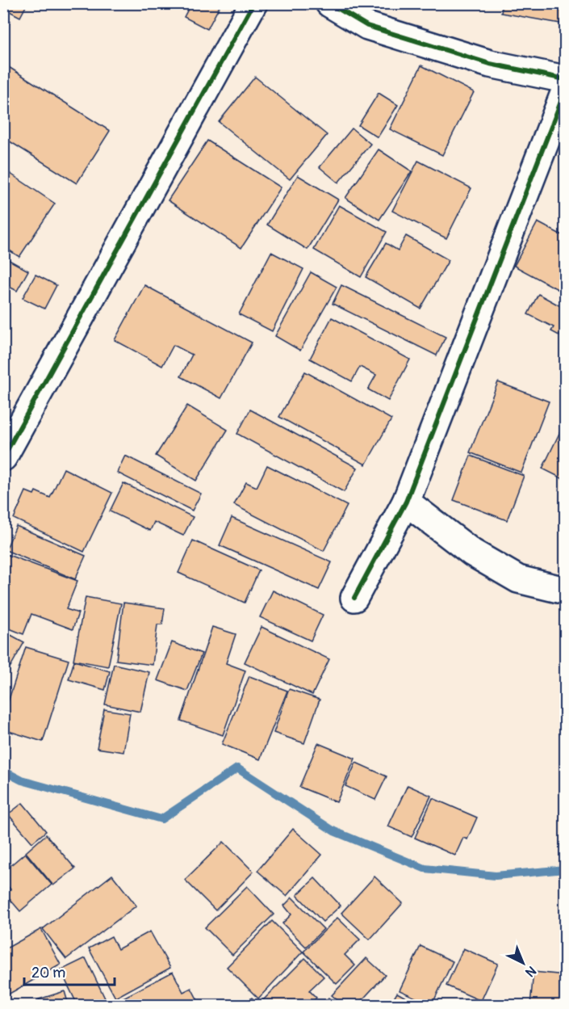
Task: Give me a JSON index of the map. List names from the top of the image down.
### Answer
{
  "scale_bar": "20 m",
  "north": "bottom right"
}
